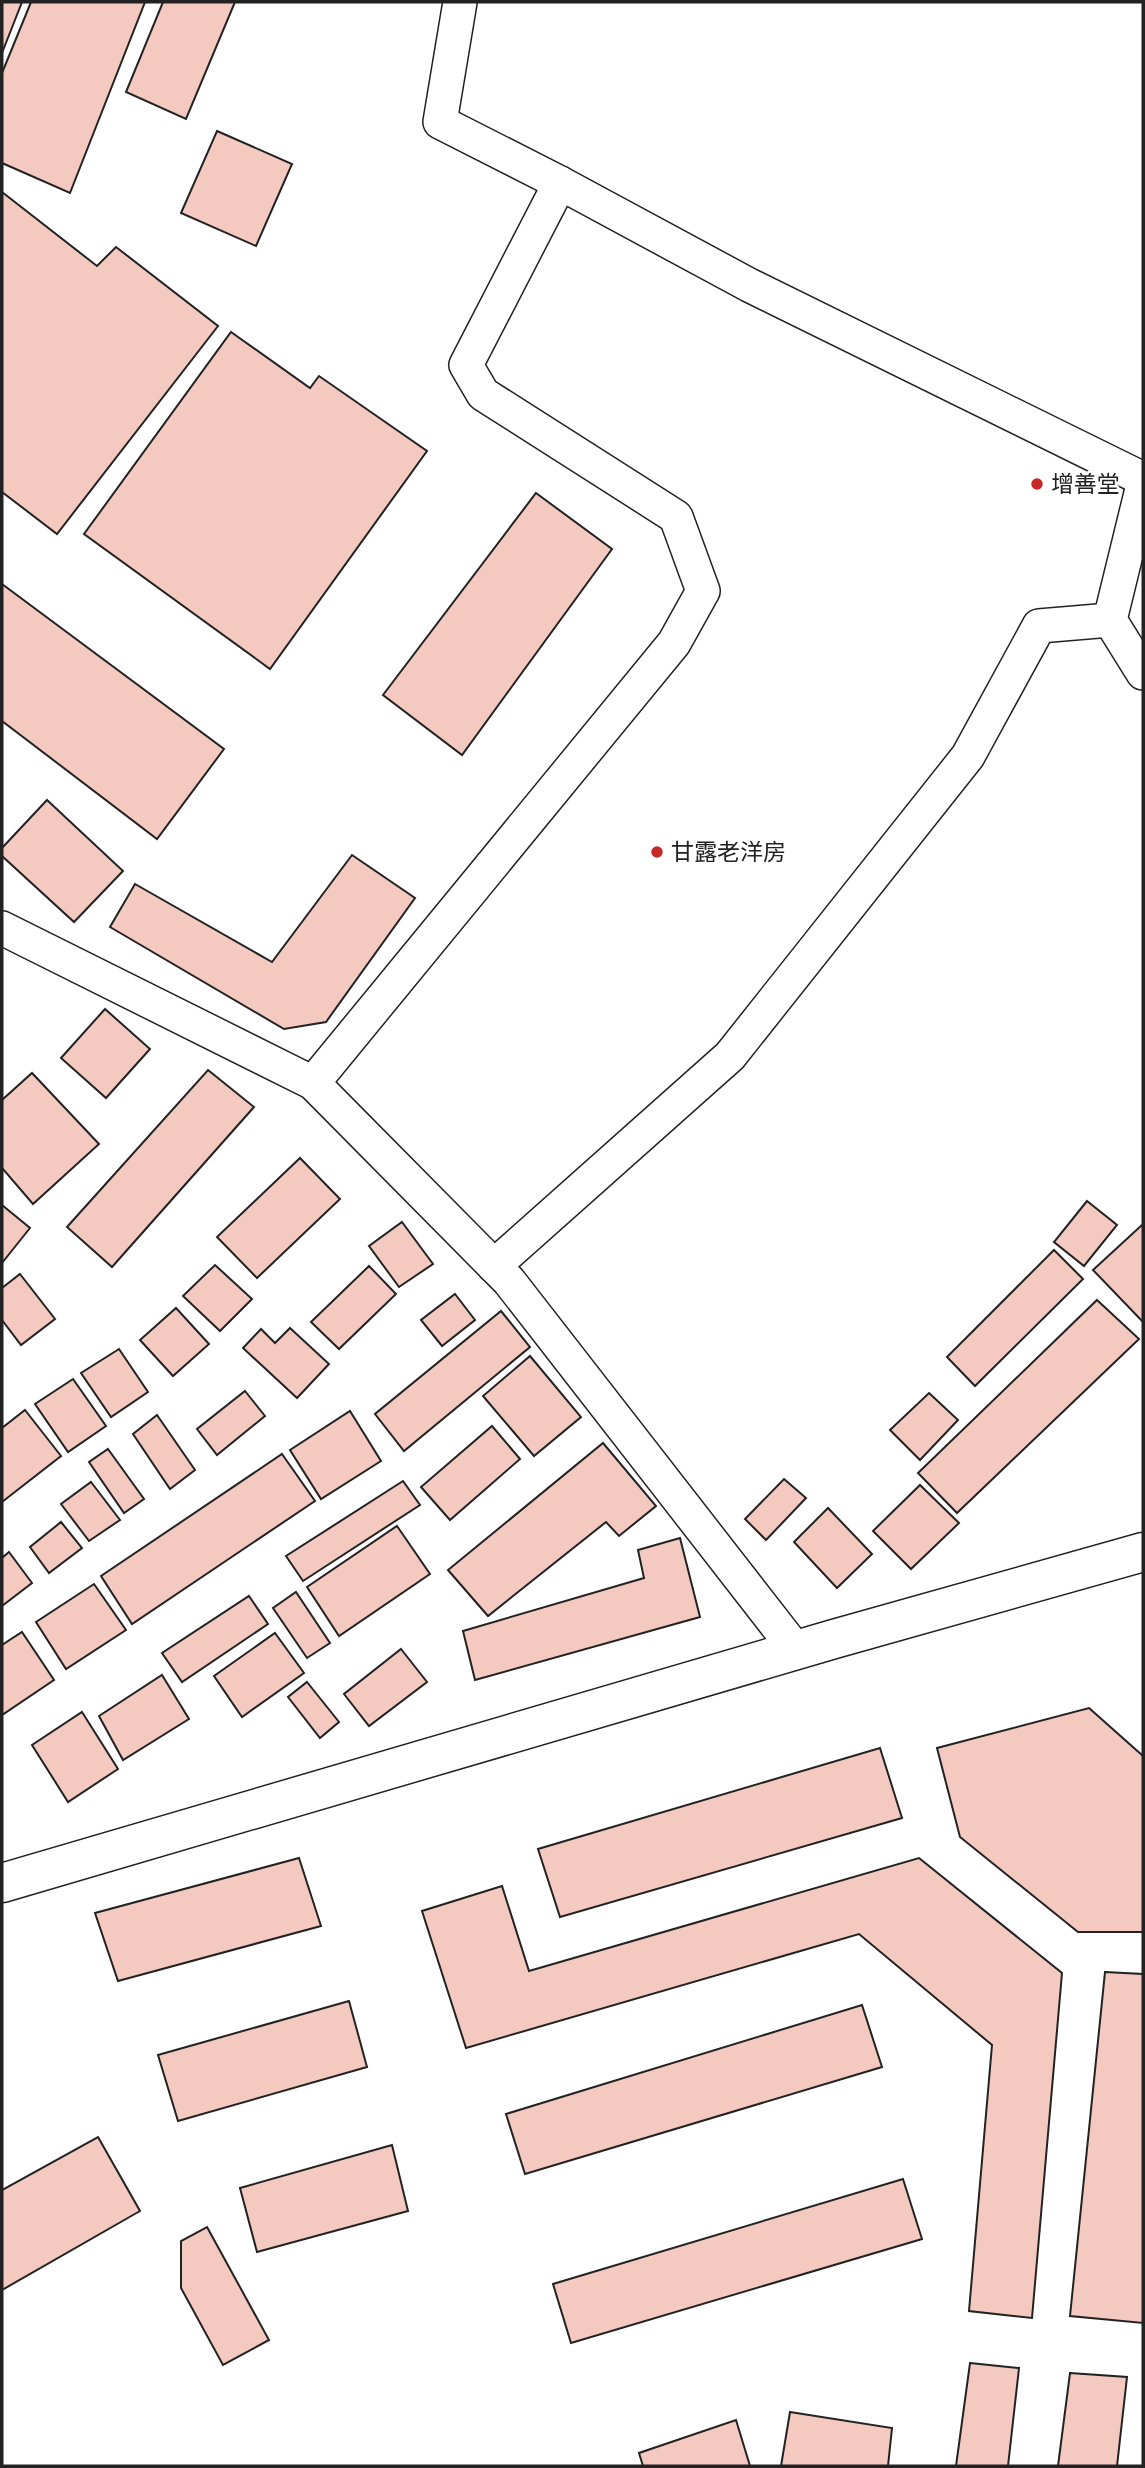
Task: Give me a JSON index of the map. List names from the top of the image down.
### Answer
{
  "places": ["增善堂", "甘露老洋房"]
}
